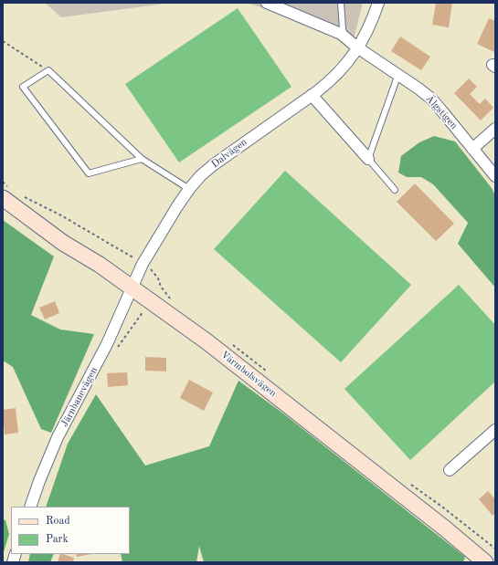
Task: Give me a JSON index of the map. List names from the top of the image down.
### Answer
{
  "streets": {
    "street": [
      "Älgstigen",
      "Dalvägen",
      "Värmbolsvägen",
      "Järnbanevägen"
    ]
  },
  "crossings": [
    ["Älgstigen", "Dalvägen"],
    ["Dalvägen", "Värmbolsvägen"],
    ["Dalvägen", "Järnbanevägen"],
    ["Värmbolsvägen", "Järnbanevägen"]
  ],
  "legend": ["Road", "Park"]
}
